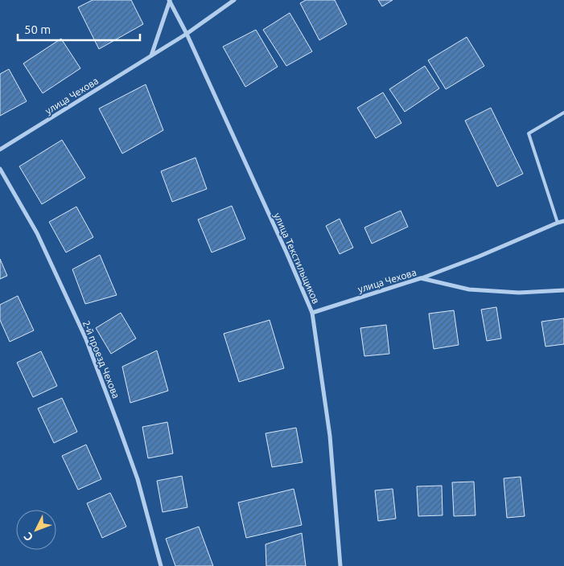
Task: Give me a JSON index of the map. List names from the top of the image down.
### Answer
{
  "streets": {
    "street": ["улица Чехова", "улица Текстильщиков", "2-й проезд Чехова"]
  },
  "crossings": [
    ["улица Чехова", "улица Текстильщиков"]
  ],
  "scale_bar": "50 m",
  "north": "bottom left"
}
